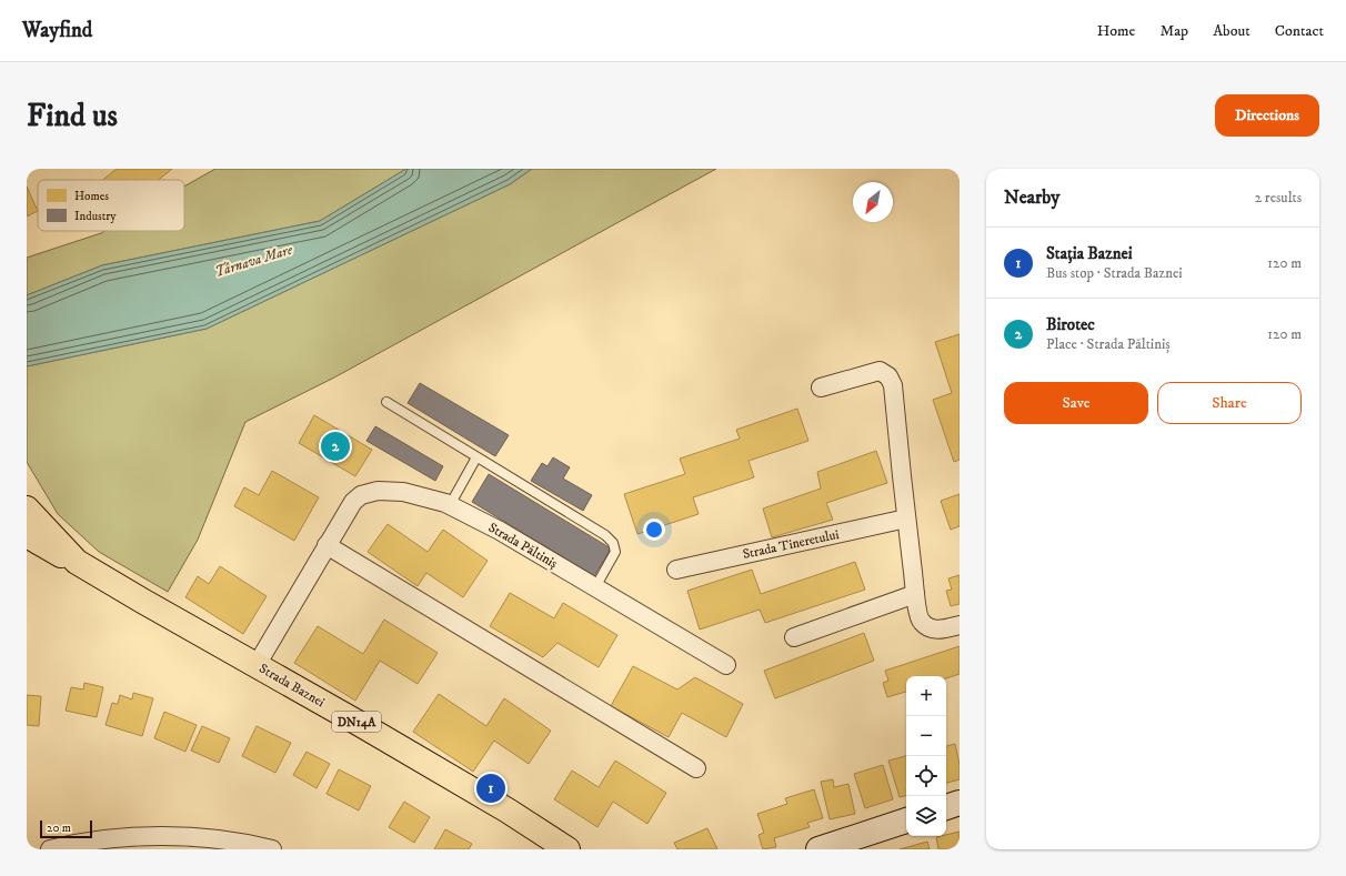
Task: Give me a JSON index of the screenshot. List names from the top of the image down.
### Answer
{
  "streets": {
    "main road": ["Strada Baznei", "DN14A"],
    "street": ["Strada Tineretului", "Strada Păltiniș"]
  },
  "crossings": [
    ["Strada Păltiniș", "Strada Baznei"],
    ["Strada Baznei", "DN14A"]
  ],
  "water": ["Târnava Mare"],
  "legend": ["Homes", "Industry"],
  "scale_bar": "20 m",
  "north": "bottom left",
  "page": {
    "header": "Wayfind",
    "nav": [
      "Home",
      "Map",
      "About",
      "Contact"
    ],
    "buttons": [
      "Directions",
      ["Save", "Share"]
    ],
    "title": "Find us",
    "heading": ["Nearby", "2 results"],
    "list": [
      {
        "mark": "1",
        "name": "Stația Baznei",
        "note": "Bus stop · Strada Baznei",
        "value": "120 m"
      },
      {
        "mark": "2",
        "name": "Birotec",
        "note": "Place · Strada Păltiniș",
        "value": "120 m"
      }
    ],
    "pins": ["2", "1"],
    "map_buttons": ["+", "−"],
    "scale": "20 m"
  }
}
